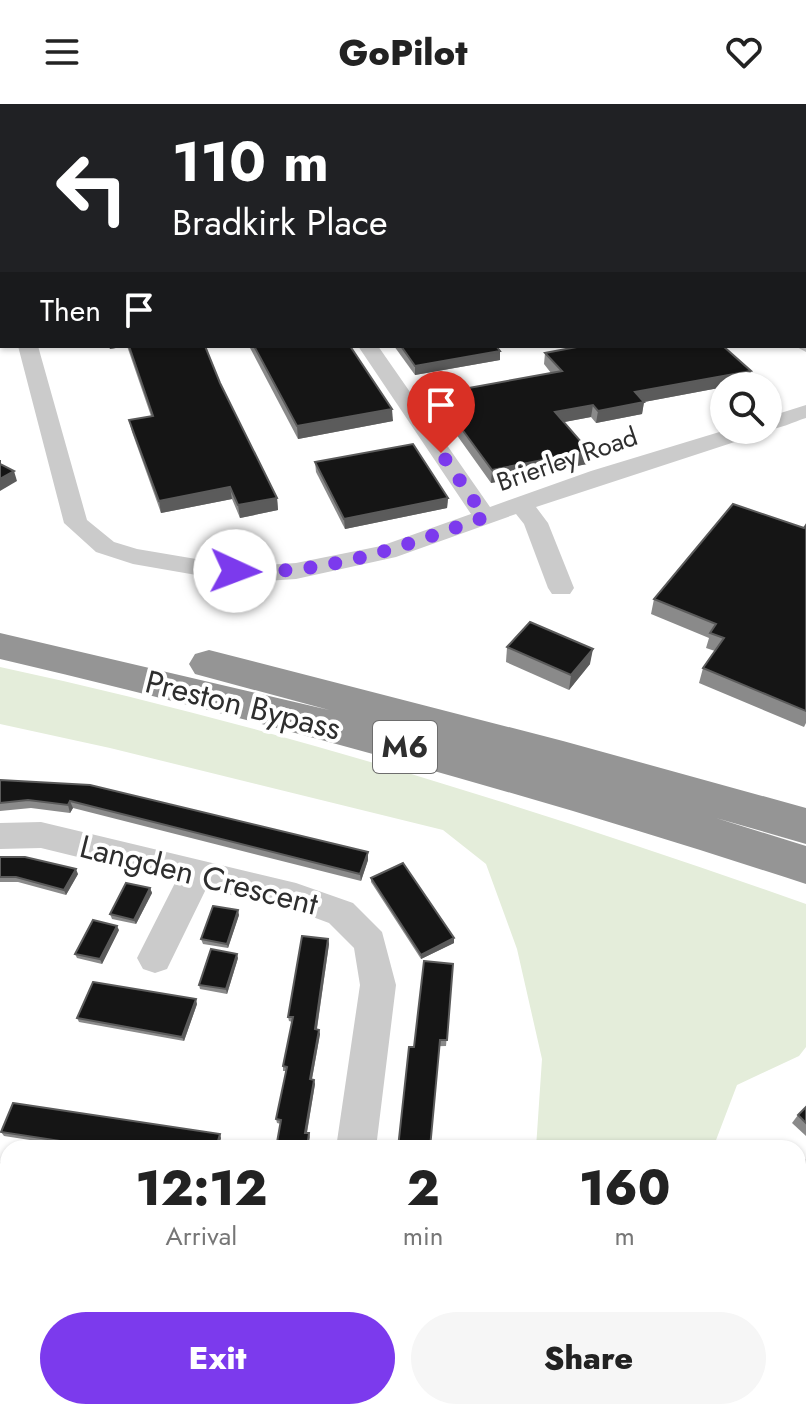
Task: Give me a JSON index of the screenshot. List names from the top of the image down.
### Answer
{
  "streets": {
    "highway": ["Preston Bypass", "M6"],
    "street": ["Brierley Road", "Langden Crescent"]
  },
  "page": {
    "header": "GoPilot",
    "turn": ["110 m", "Bradkirk Place"],
    "then": "Then",
    "eta": [
      "12:12",
      "Arrival",
      "2",
      "min",
      "160",
      "m"
    ],
    "buttons": ["Exit", "Share"]
  }
}
